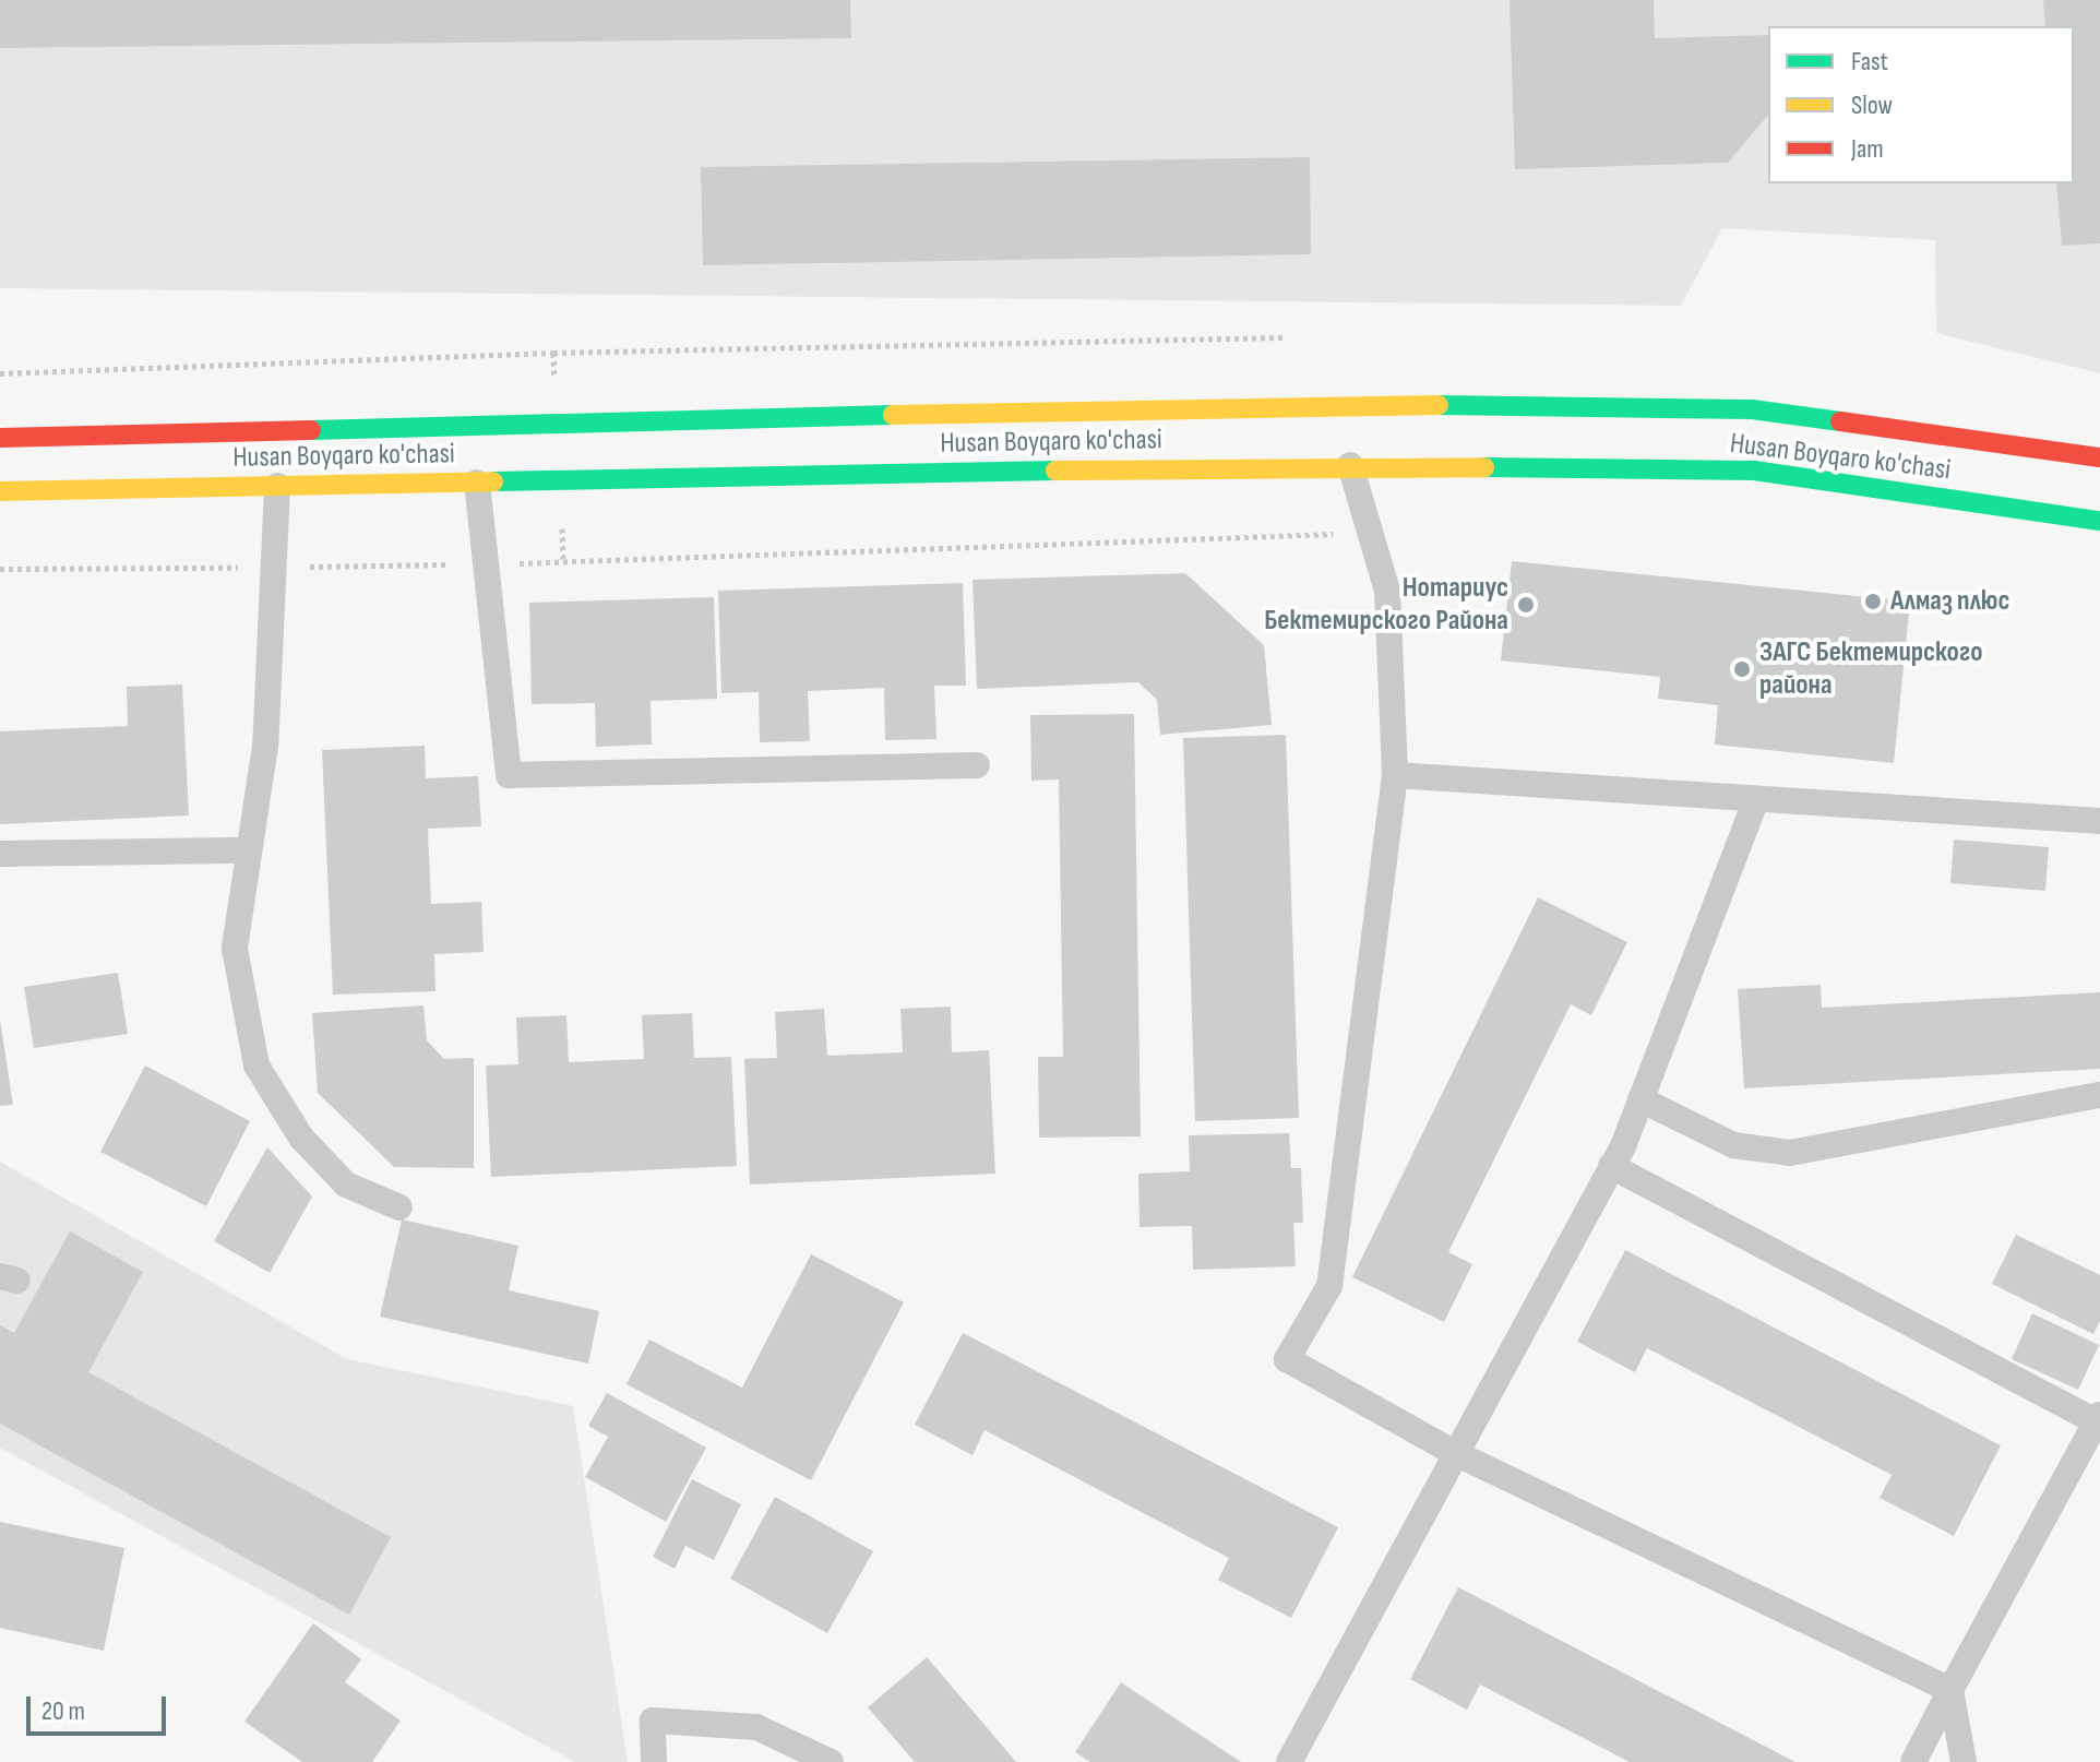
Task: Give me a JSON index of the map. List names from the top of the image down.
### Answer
{
  "streets": {
    "main road": ["Husan Boyqaro ko'chasi"]
  },
  "places": ["Алмаз плюс", "Нотариус Бектемирского Района", "ЗАГС Бектемирского района"],
  "legend": ["Fast", "Slow", "Jam"],
  "scale_bar": "20 m"
}
